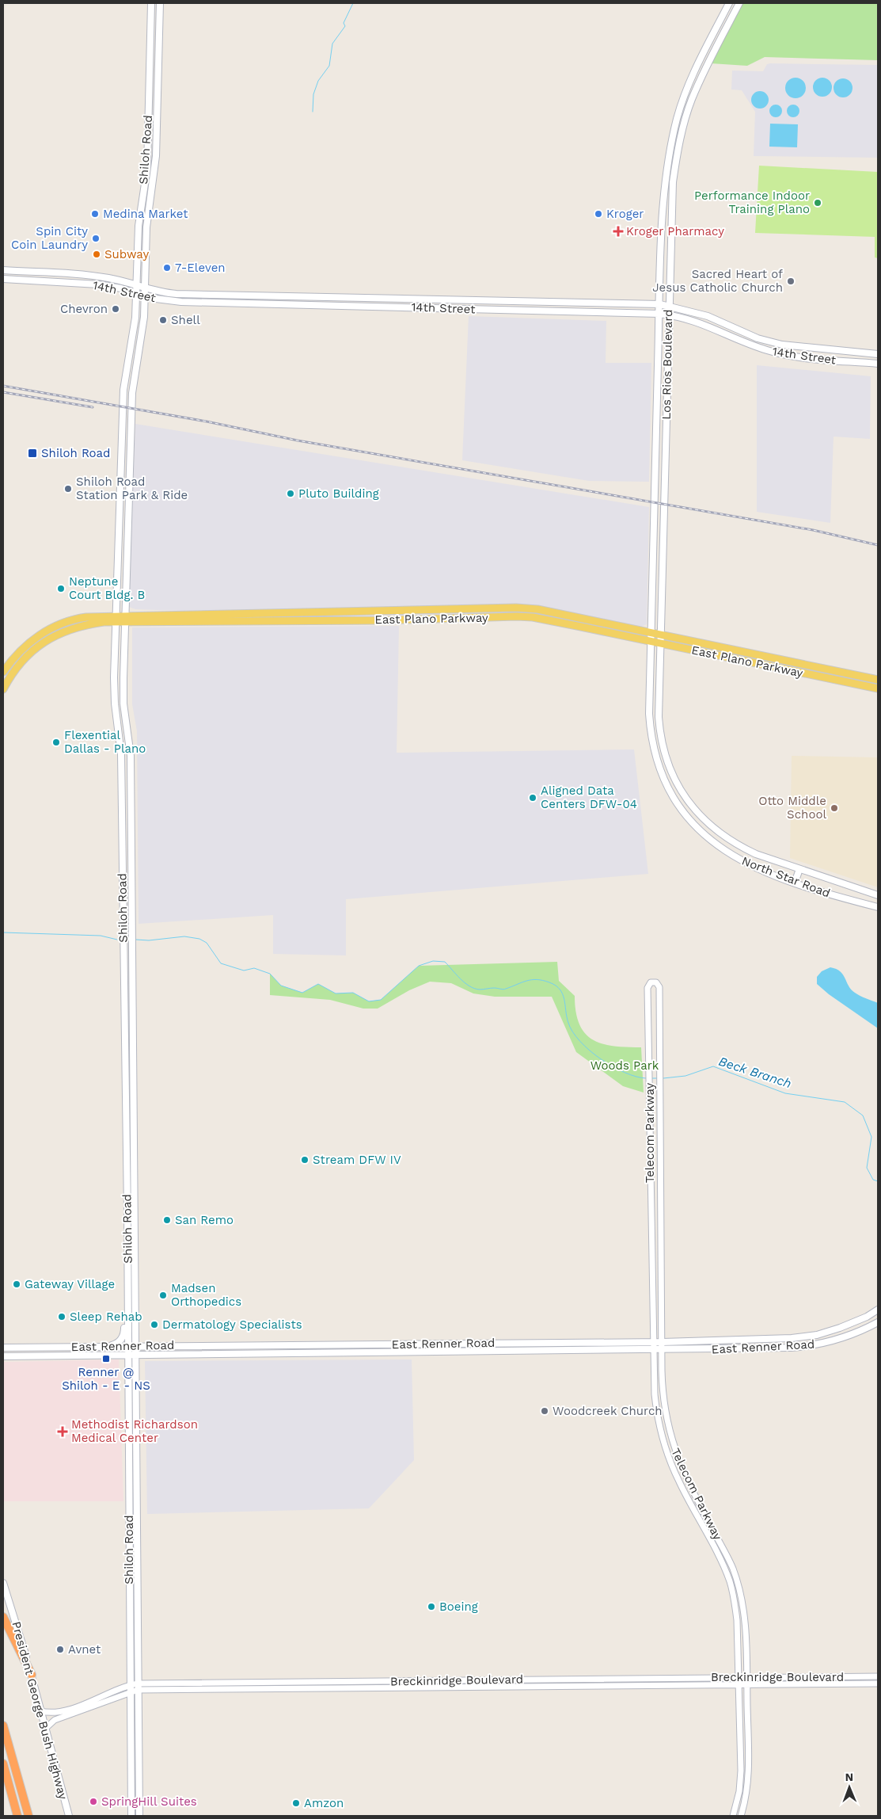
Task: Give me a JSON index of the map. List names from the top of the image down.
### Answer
{
  "streets": {
    "main road": [
      "Shiloh Road",
      "14th Street",
      "Los Rios Boulevard",
      "East Plano Parkway",
      "North Star Road",
      "East Renner Road",
      "President George Bush Highway"
    ],
    "street": ["Telecom Parkway", "Breckinridge Boulevard"]
  },
  "crossings": [
    ["Shiloh Road", "14th Street"],
    ["Shiloh Road", "East Plano Parkway"],
    ["Shiloh Road", "East Renner Road"],
    ["Shiloh Road", "Breckinridge Boulevard"],
    ["14th Street", "Los Rios Boulevard"],
    ["Los Rios Boulevard", "East Plano Parkway"],
    ["Los Rios Boulevard", "North Star Road"],
    ["East Plano Parkway", "North Star Road"],
    ["Telecom Parkway", "East Renner Road"],
    ["Telecom Parkway", "Breckinridge Boulevard"],
    ["Breckinridge Boulevard", "President George Bush Highway"]
  ],
  "water": ["Beck Branch"],
  "parks": ["Woods Park"],
  "places": {
    "other": [
      "Performance Indoor Training Plano",
      "Medina Market",
      "Kroger",
      "Spin City Coin Laundry",
      "Subway",
      "7-Eleven",
      "Sacred Heart of Jesus Catholic Church",
      "Chevron",
      "Shell",
      "Shiloh Road Station Park & Ride",
      "Pluto Building",
      "Neptune Court Bldg. B",
      "Flexential Dallas - Plano",
      "Aligned Data Centers DFW-04",
      "Otto Middle School",
      "Stream DFW IV",
      "San Remo",
      "Gateway Village",
      "Madsen Orthopedics",
      "Sleep Rehab",
      "Dermatology Specialists",
      "Woodcreek Church",
      "Boeing",
      "Avnet",
      "SpringHill Suites",
      "Amzon"
    ],
    "health": ["Kroger Pharmacy", "Methodist Richardson Medical Center"],
    "transit": ["Shiloh Road", "Renner @ Shiloh - E - NS"]
  },
  "north": "top"
}
